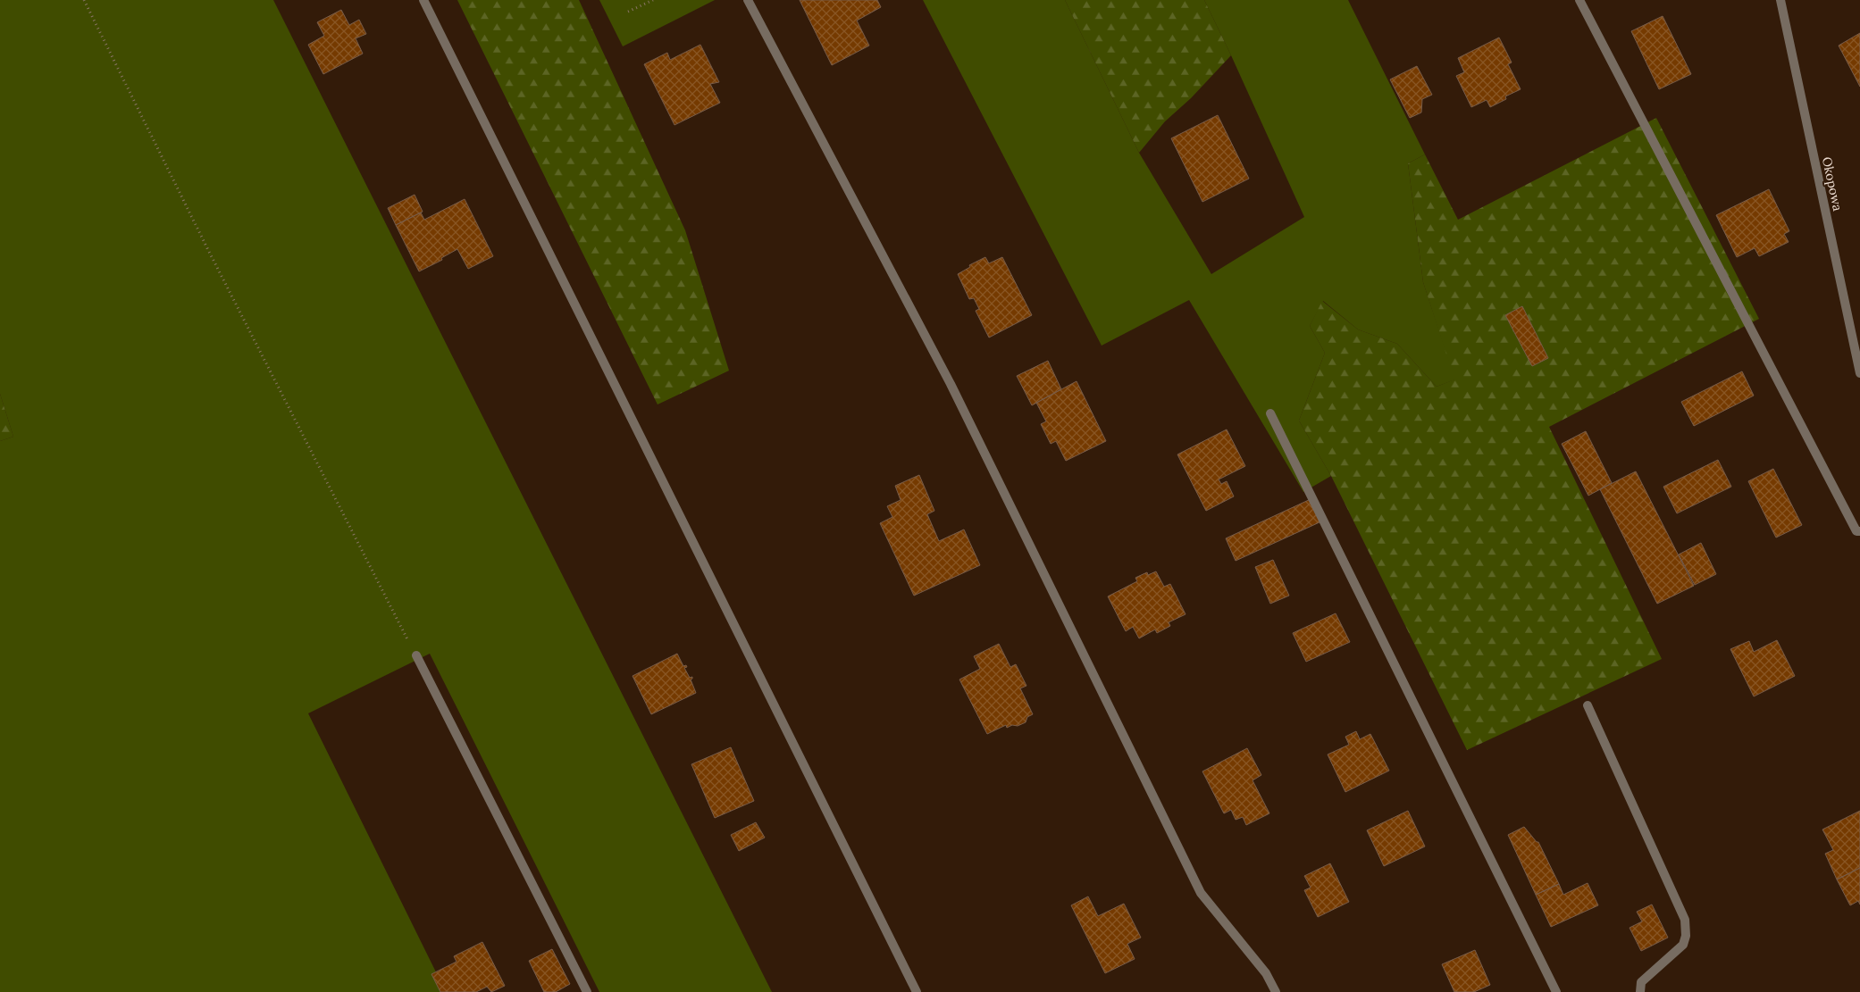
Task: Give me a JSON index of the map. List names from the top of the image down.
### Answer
{
  "streets": {
    "street": ["Okopowa"]
  }
}
